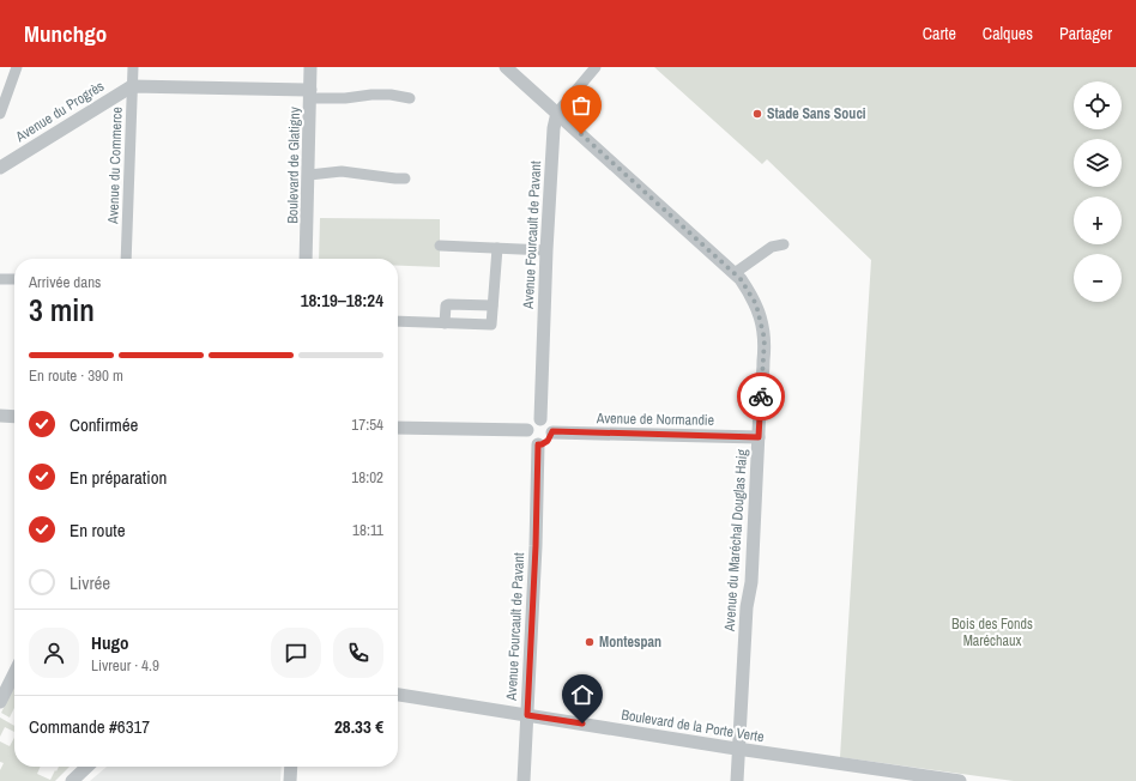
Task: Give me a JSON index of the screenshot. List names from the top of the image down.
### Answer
{
  "streets": {
    "street": [
      "Avenue du Progrès",
      "Avenue du Commerce",
      "Boulevard de Glatigny",
      "Avenue Fourcault de Pavant",
      "Avenue de Normandie",
      "Avenue du Maréchal Douglas Haig",
      "Boulevard de la Porte Verte"
    ]
  },
  "crossings": [
    ["Avenue du Progrès", "Avenue du Commerce"],
    ["Avenue Fourcault de Pavant", "Avenue de Normandie"],
    ["Avenue Fourcault de Pavant", "Avenue du Maréchal Douglas Haig"],
    ["Avenue Fourcault de Pavant", "Boulevard de la Porte Verte"],
    ["Avenue de Normandie", "Avenue du Maréchal Douglas Haig"],
    ["Avenue du Maréchal Douglas Haig", "Boulevard de la Porte Verte"]
  ],
  "parks": ["Bois des Fonds Maréchaux"],
  "places": ["Stade Sans Souci", "Montespan"],
  "page": {
    "header": "Munchgo",
    "nav": ["Carte", "Calques", "Partager"],
    "map_buttons": ["+", "−"],
    "heading": ["3 min", "Arrivée dans", "18:19–18:24"],
    "panel": [
      "Hugo",
      "Livreur · 4.9",
      "Commande #6317",
      "28.33 €"
    ],
    "bar": "En route · 390 m",
    "list": [
      ["Confirmée", "17:54"],
      ["En préparation", "18:02"],
      ["En route", "18:11"],
      "Livrée"
    ]
  }
}
